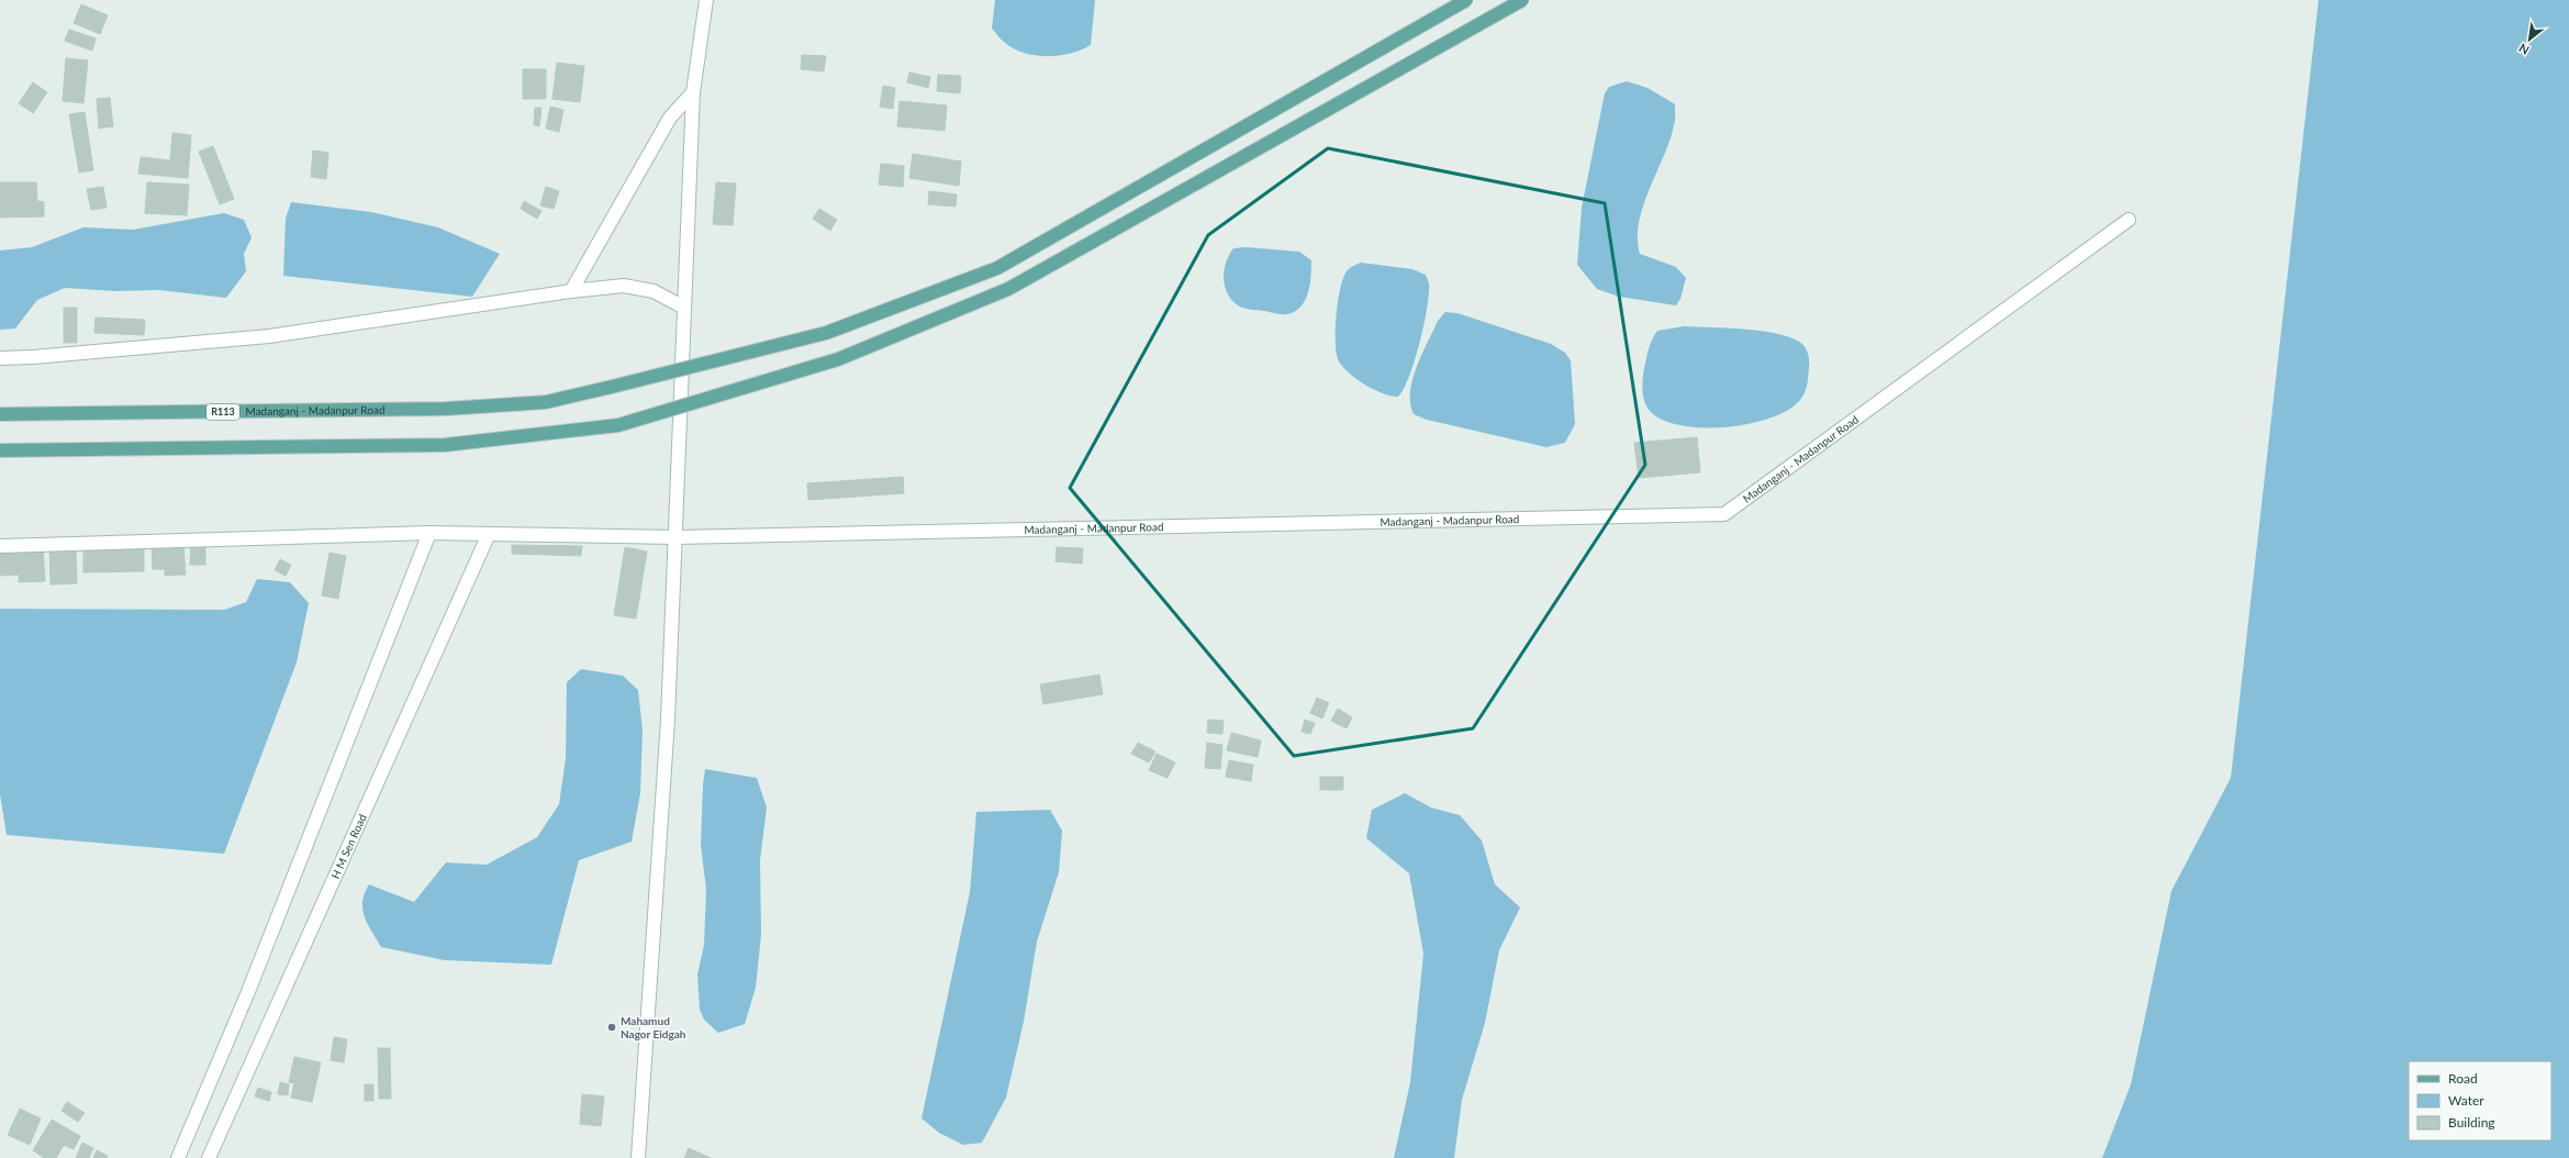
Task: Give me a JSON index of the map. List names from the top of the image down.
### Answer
{
  "streets": {
    "main road": ["Madanganj - Madanpur Road", "R113"],
    "street": ["H M Sen Road"]
  },
  "crossings": [
    ["Madanganj - Madanpur Road", "H M Sen Road"]
  ],
  "places": ["Mahamud Nagor Eidgah"],
  "legend": ["Road", "Water", "Building"],
  "north": "bottom left"
}
